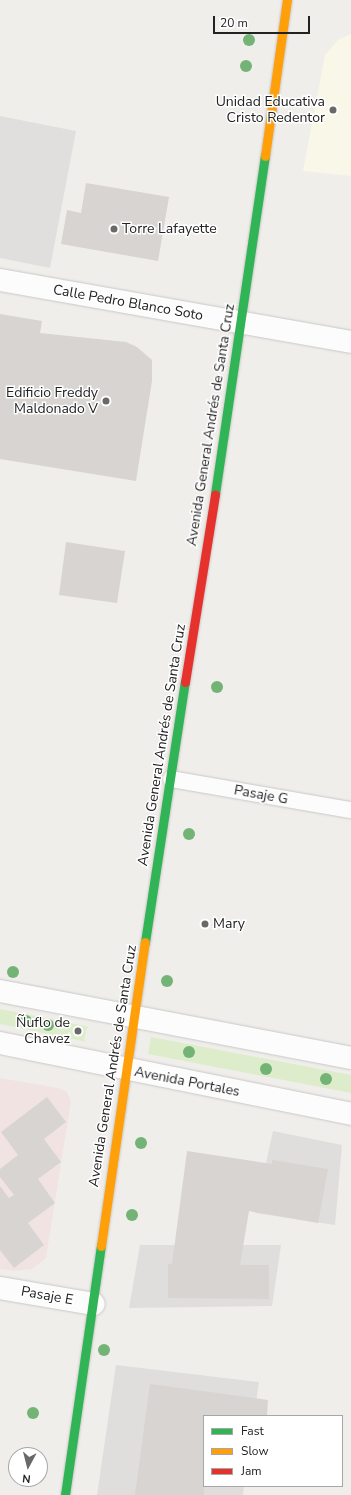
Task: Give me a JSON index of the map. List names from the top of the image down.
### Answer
{
  "streets": {
    "main road": ["Avenida General Andrés de Santa Cruz"],
    "street": ["Calle Pedro Blanco Soto", "Avenida Portales", "Pasaje E"],
    "lane": ["Pasaje G"]
  },
  "crossings": [
    ["Calle Pedro Blanco Soto", "Avenida General Andrés de Santa Cruz"],
    ["Avenida General Andrés de Santa Cruz", "Pasaje G"],
    ["Avenida General Andrés de Santa Cruz", "Avenida Portales"],
    ["Avenida General Andrés de Santa Cruz", "Pasaje E"]
  ],
  "places": [
    "Unidad Educativa Cristo Redentor",
    "Torre Lafayette",
    "Edificio Freddy Maldonado V",
    "Mary",
    "Ñuflo de Chavez"
  ],
  "legend": ["Fast", "Slow", "Jam"],
  "scale_bar": "20 m",
  "north": "bottom"
}
